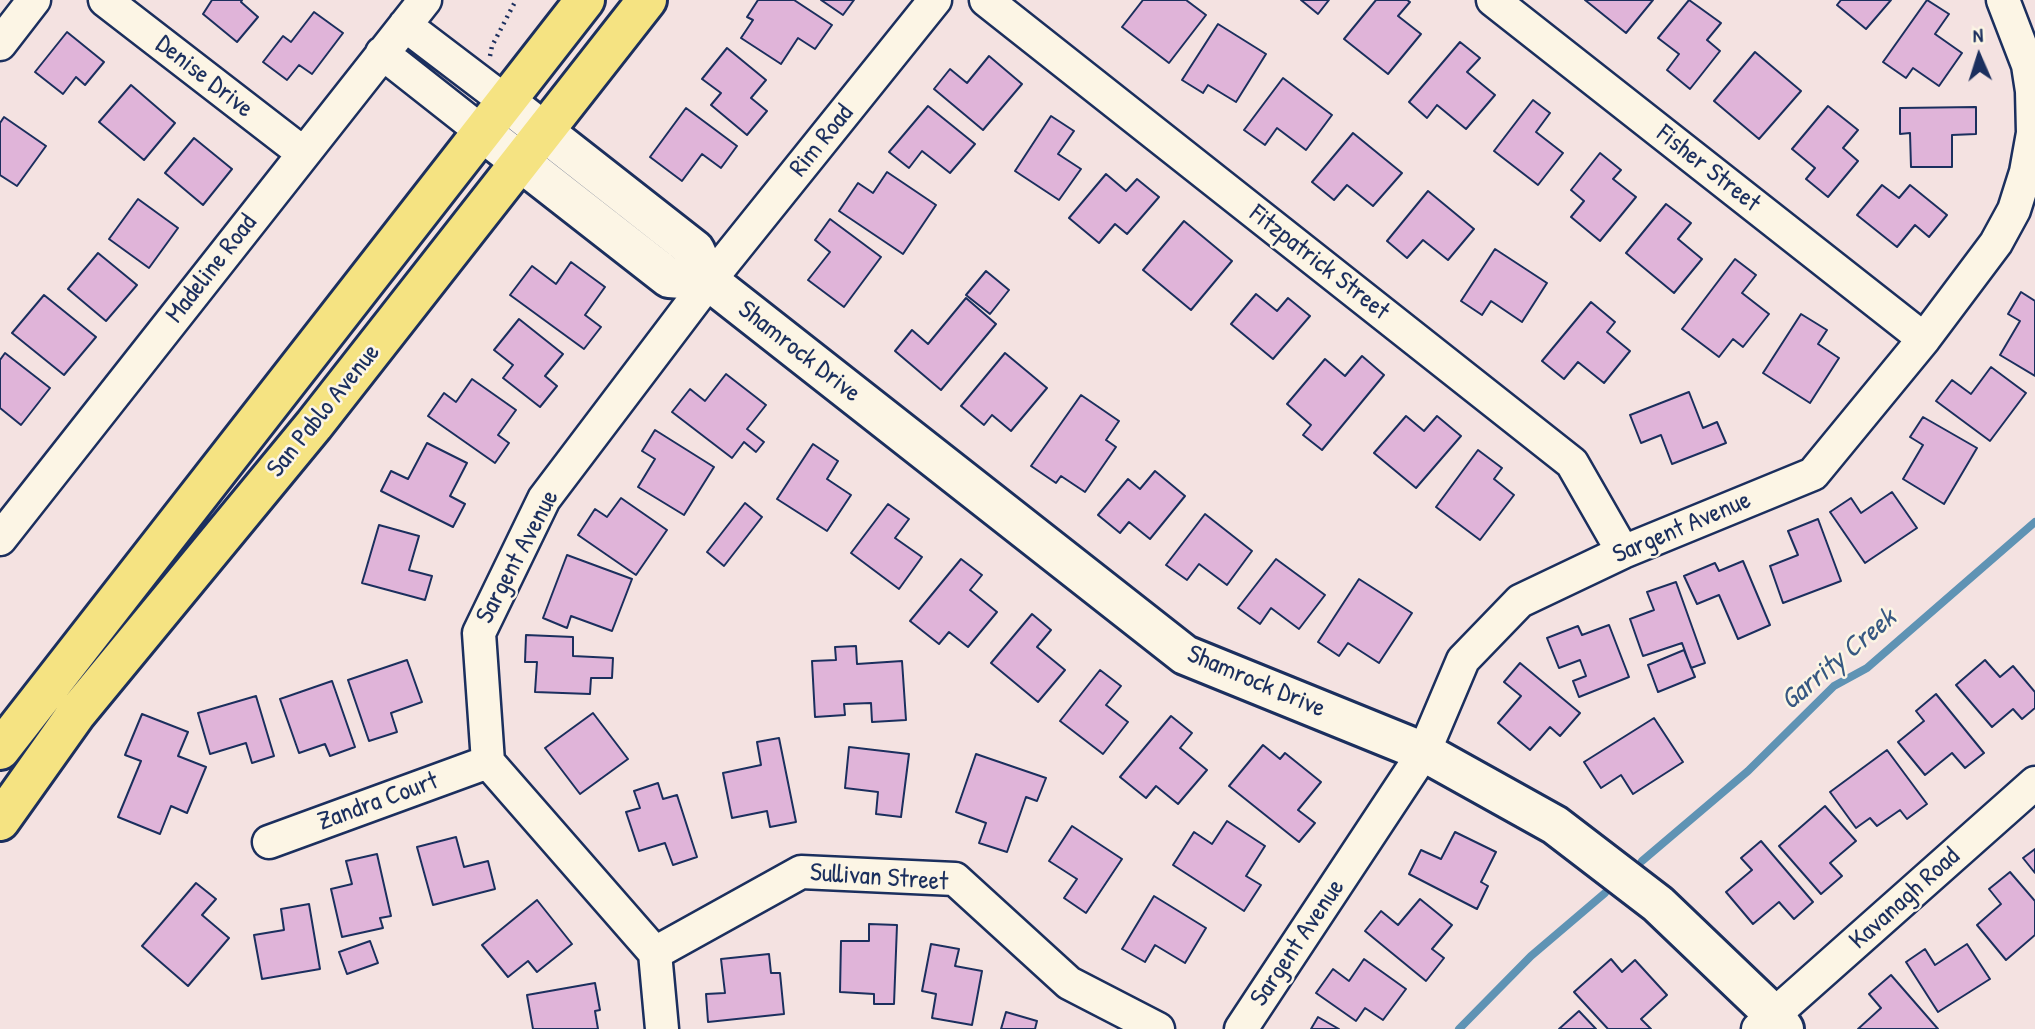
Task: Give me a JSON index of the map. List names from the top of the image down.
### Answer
{
  "streets": {
    "main road": ["San Pablo Avenue"],
    "street": [
      "Denise Drive",
      "Rim Road",
      "Fisher Street",
      "Fitzpatrick Street",
      "Madeline Road",
      "Shamrock Drive",
      "Sargent Avenue",
      "Zandra Court",
      "Sullivan Street",
      "Kavanagh Road"
    ]
  },
  "crossings": [
    ["Denise Drive", "Madeline Road"],
    ["Rim Road", "Shamrock Drive"],
    ["Rim Road", "Sargent Avenue"],
    ["Fisher Street", "Sargent Avenue"],
    ["Fitzpatrick Street", "Sargent Avenue"],
    ["Madeline Road", "Shamrock Drive"],
    ["Shamrock Drive", "San Pablo Avenue"],
    ["Shamrock Drive", "Sargent Avenue"],
    ["Shamrock Drive", "Kavanagh Road"],
    ["Sargent Avenue", "Zandra Court"]
  ],
  "water": ["Garrity Creek"],
  "north": "top"
}
